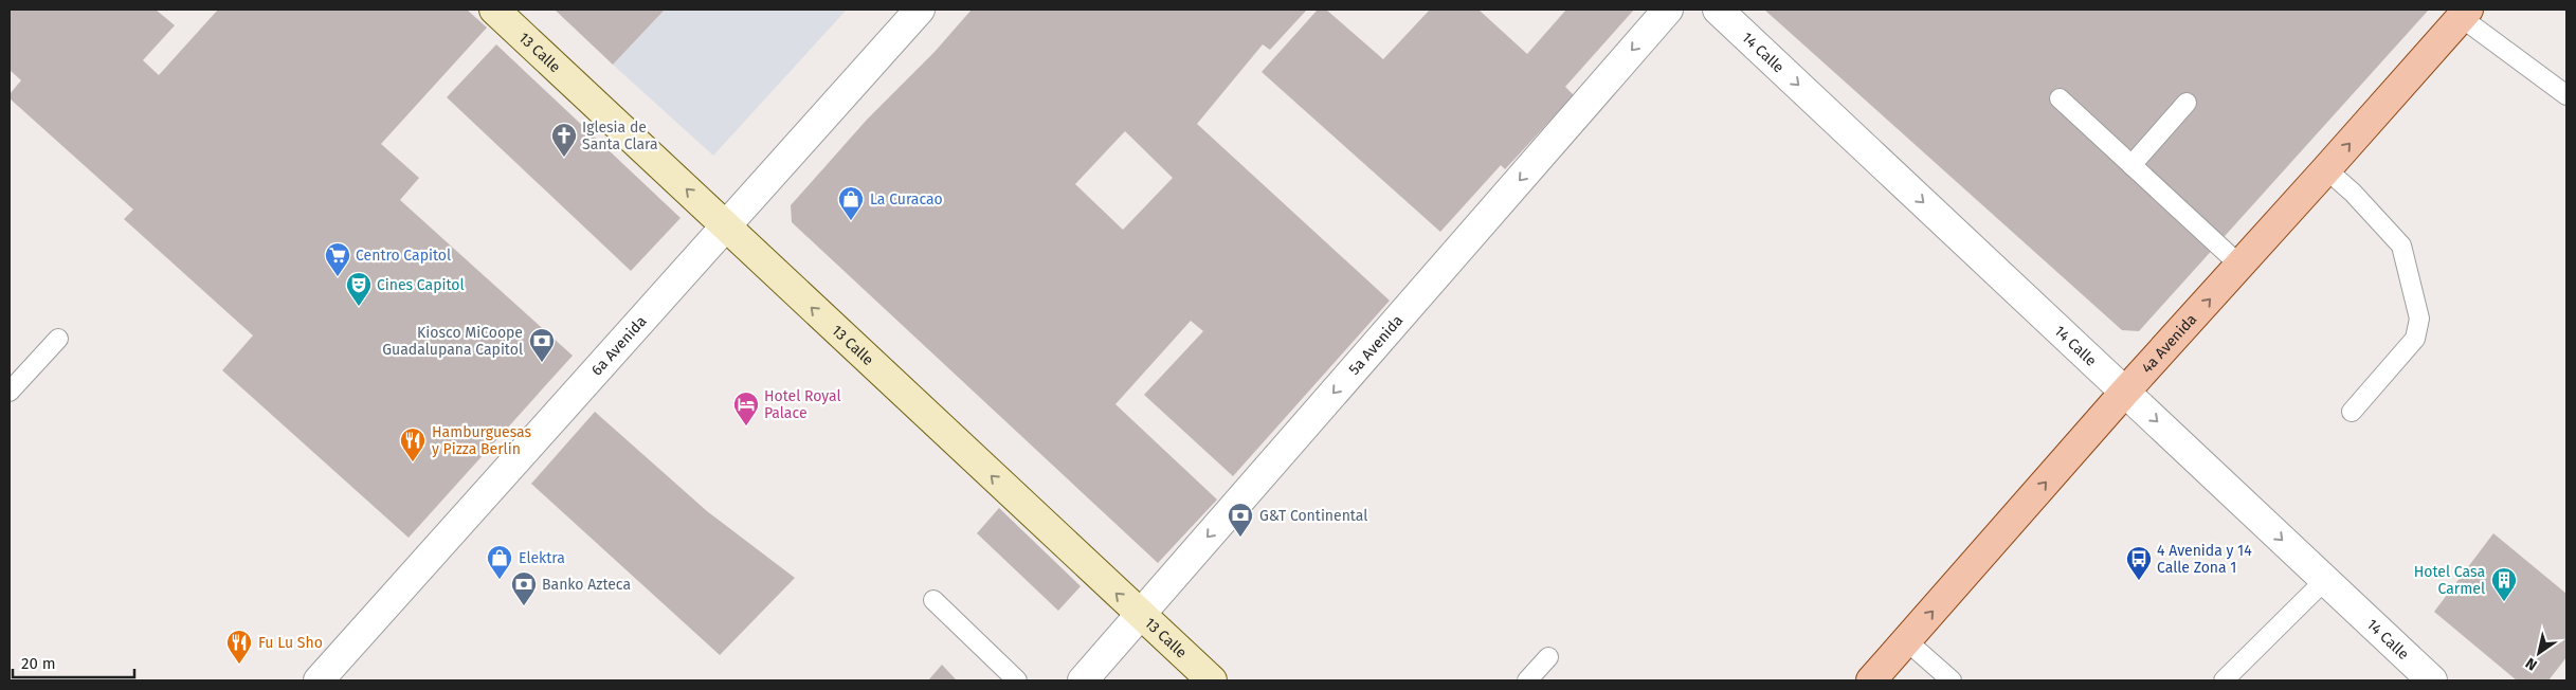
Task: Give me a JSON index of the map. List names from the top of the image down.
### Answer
{
  "streets": {
    "main road": ["4a Avenida"],
    "street": [
      "13 Calle",
      "14 Calle",
      "6a Avenida",
      "5a Avenida"
    ]
  },
  "crossings": [
    ["13 Calle", "6a Avenida"],
    ["13 Calle", "5a Avenida"],
    ["14 Calle", "4a Avenida"]
  ],
  "one_way": [
    "13 Calle",
    "14 Calle",
    "4a Avenida",
    "5a Avenida"
  ],
  "places": {
    "church": ["Iglesia de Santa Clara"],
    "shop": ["La Curacao", "Elektra"],
    "supermarket": ["Centro Capitol"],
    "theatre": ["Cines Capitol"],
    "bank": ["Kiosco MiCoope Guadalupana Capitol", "G&T Continental", "Banko Azteca"],
    "hotel": ["Hotel Royal Palace"],
    "restaurant": ["Hamburguesas y Pizza Berlin", "Fu Lu Sho"],
    "bus stop": ["4 Avenida y 14 Calle Zona 1"],
    "building": ["Hotel Casa Carmel"]
  },
  "scale_bar": "20 m",
  "north": "bottom left"
}
